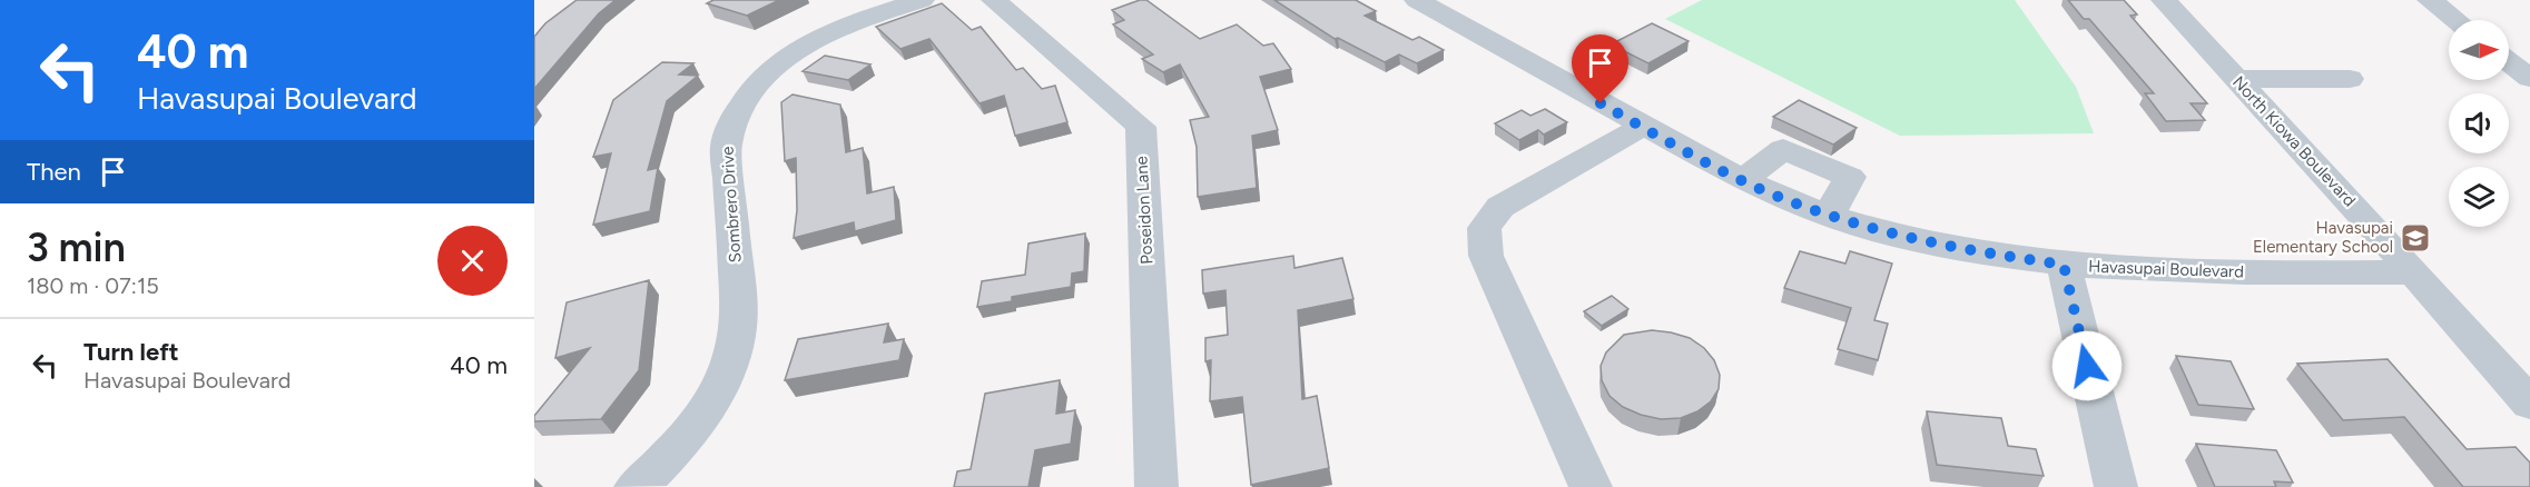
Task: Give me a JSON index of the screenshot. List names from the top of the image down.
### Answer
{
  "streets": {
    "street": [
      "North Kiowa Boulevard",
      "Sombrero Drive",
      "Poseidon Lane",
      "Havasupai Boulevard"
    ]
  },
  "crossings": [
    ["North Kiowa Boulevard", "Havasupai Boulevard"]
  ],
  "places": {
    "school or university": ["Havasupai Elementary School"]
  },
  "north": "right",
  "page": {
    "turn": ["40 m", "Havasupai Boulevard"],
    "then": "Then",
    "heading": ["3 min", "180 m · 07:15"],
    "list": [
      {
        "name": "Turn left",
        "note": "Havasupai Boulevard",
        "value": "40 m"
      }
    ]
  }
}
